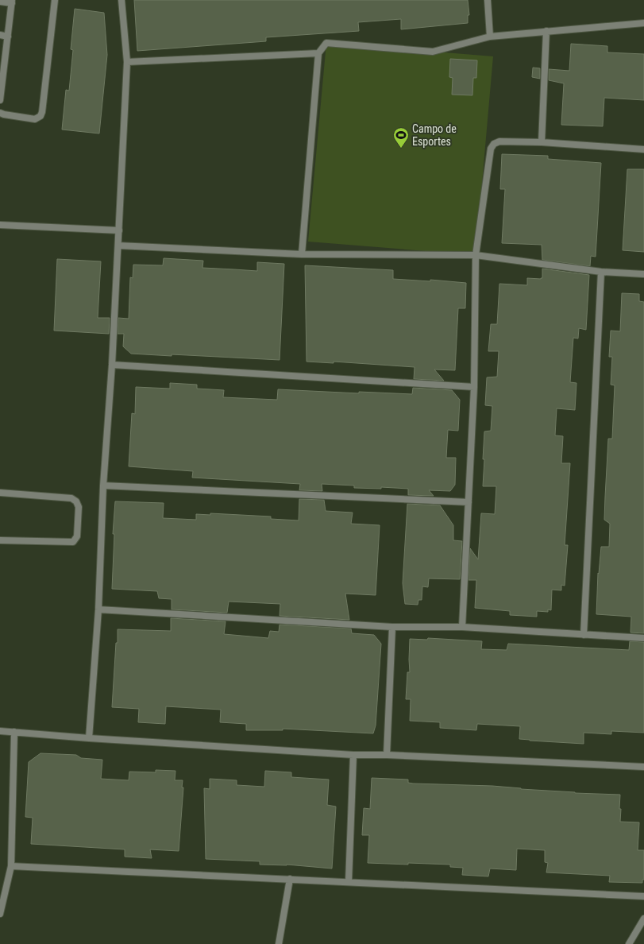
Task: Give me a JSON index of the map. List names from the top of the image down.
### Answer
{
  "places": {
    "sports": ["Campo de Esportes"]
  }
}
